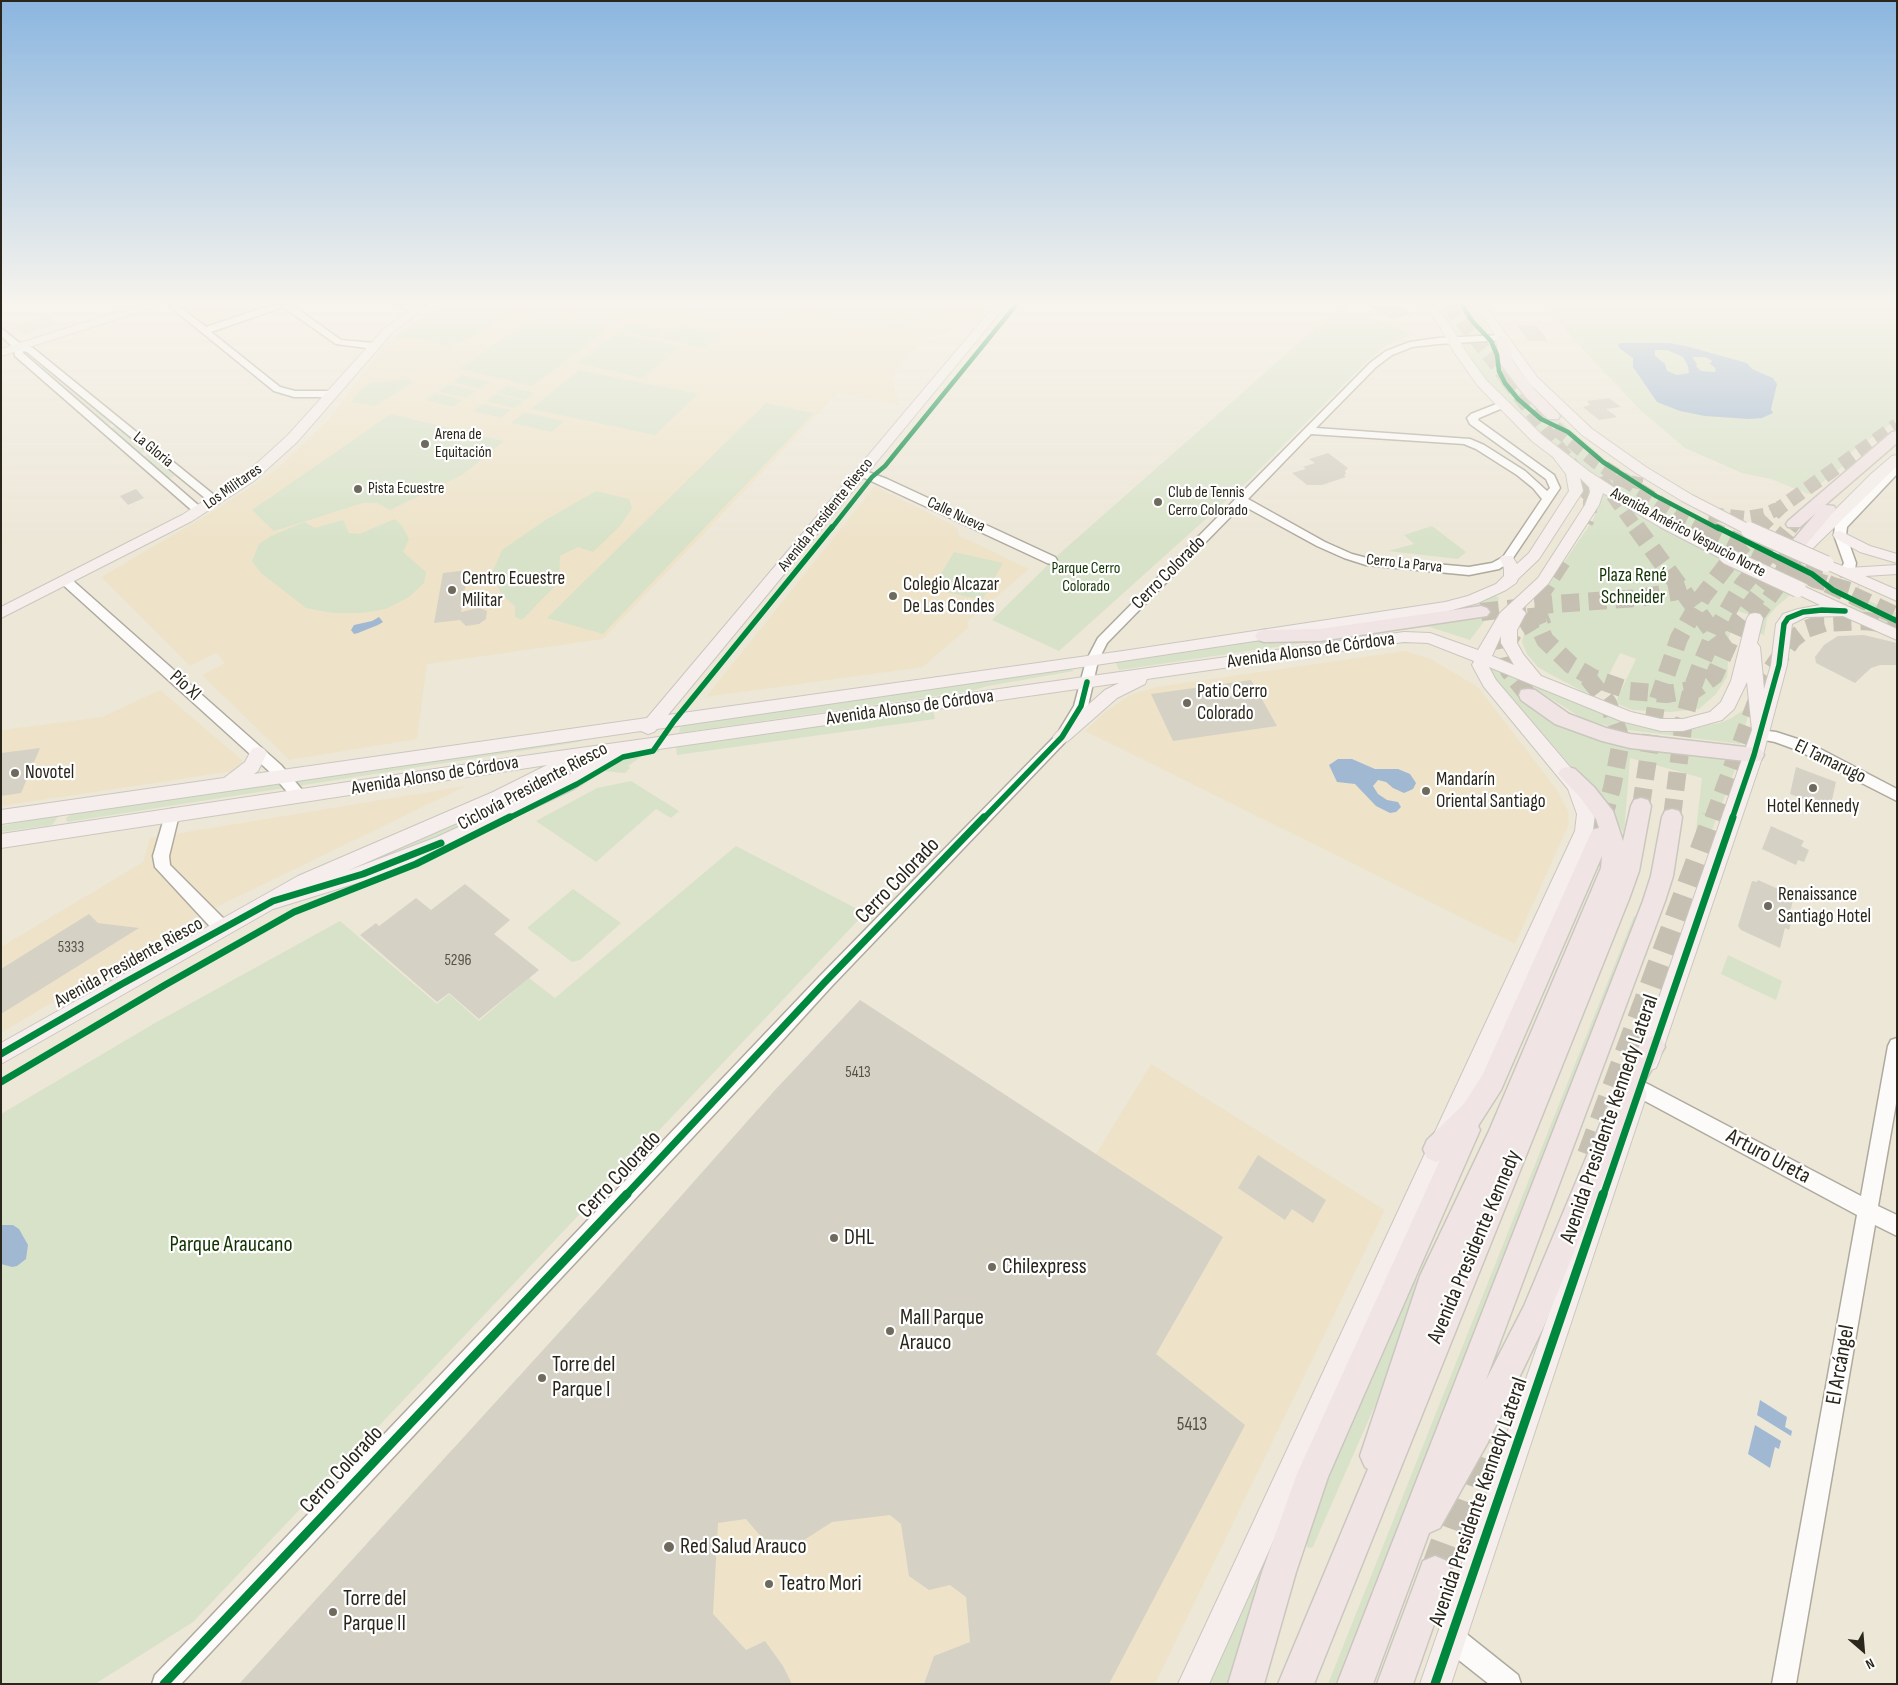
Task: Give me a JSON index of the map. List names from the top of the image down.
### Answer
{
  "streets": {
    "highway": ["Avenida Presidente Kennedy"],
    "main road": [
      "Los Militares",
      "Avenida Presidente Riesco",
      "Avenida Américo Vespucio Norte",
      "Avenida Alonso de Córdova",
      "Avenida Presidente Kennedy Lateral"
    ],
    "street": [
      "La Gloria",
      "Calle Nueva",
      "Cerro La Parva",
      "Cerro Colorado",
      "Pío XI",
      "El Tamarugo",
      "Arturo Ureta",
      "El Arcángel"
    ],
    "cycle path": ["Ciclovía Presidente Riesco"]
  },
  "crossings": [
    ["La Gloria", "Los Militares"],
    ["Los Militares", "Pío XI"],
    ["Avenida Presidente Riesco", "Calle Nueva"],
    ["Avenida Presidente Riesco", "Avenida Alonso de Córdova"],
    ["Avenida Américo Vespucio Norte", "Avenida Alonso de Córdova"],
    ["Avenida Américo Vespucio Norte", "Avenida Presidente Kennedy Lateral"],
    ["Cerro La Parva", "Cerro Colorado"],
    ["Cerro Colorado", "Avenida Alonso de Córdova"],
    ["Avenida Alonso de Córdova", "Pío XI"],
    ["Avenida Alonso de Córdova", "Avenida Presidente Kennedy Lateral"],
    ["El Tamarugo", "Avenida Presidente Kennedy Lateral"],
    ["Avenida Presidente Kennedy Lateral", "Arturo Ureta"],
    ["Arturo Ureta", "El Arcángel"]
  ],
  "parks": ["Parque Cerro Colorado", "Plaza René Schneider", "Parque Araucano"],
  "places": [
    "Arena de Equitación",
    "Pista Ecuestre",
    "Club de Tennis Cerro Colorado",
    "Centro Ecuestre Militar",
    "Colegio Alcazar De Las Condes",
    "Patio Cerro Colorado",
    "Novotel",
    "Hotel Kennedy",
    "Mandarín Oriental Santiago",
    "Renaissance Santiago Hotel",
    "DHL",
    "Chilexpress",
    "Mall Parque Arauco",
    "Torre del Parque I",
    "Red Salud Arauco",
    "Teatro Mori",
    "Torre del Parque II"
  ],
  "house_numbers": [
    "5333",
    "5296",
    "5413",
    "5413"
  ],
  "north": "bottom right"
}
